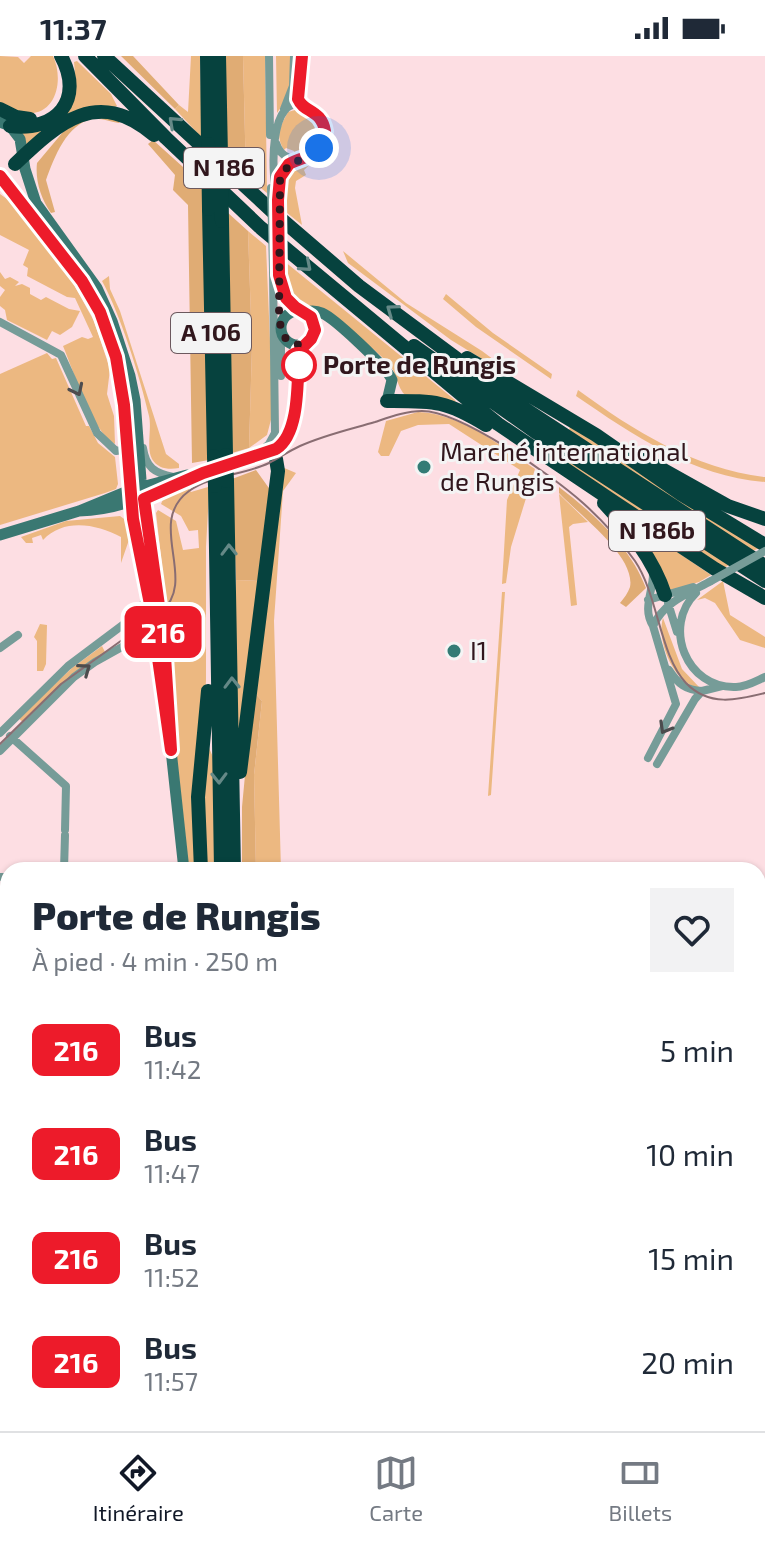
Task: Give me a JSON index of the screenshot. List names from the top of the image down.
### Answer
{
  "streets": {
    "highway": ["N 186", "A 106", "N 186b"]
  },
  "crossings": [
    ["N 186", "N 186b"]
  ],
  "places": ["Porte de Rungis", "Marché international de Rungis", "I1"],
  "lines": ["bus line 216"],
  "page": {
    "status": "11:37",
    "on_map": "216",
    "heading": ["Porte de Rungis", "À pied · 4 min · 250 m"],
    "list": [
      {
        "mark": "216",
        "name": "Bus",
        "note": "11:42",
        "value": "5 min"
      },
      {
        "mark": "216",
        "name": "Bus",
        "note": "11:47",
        "value": "10 min"
      },
      {
        "mark": "216",
        "name": "Bus",
        "note": "11:52",
        "value": "15 min"
      },
      {
        "mark": "216",
        "name": "Bus",
        "note": "11:57",
        "value": "20 min"
      }
    ],
    "tabs": ["Itinéraire", "Carte", "Billets"]
  }
}
